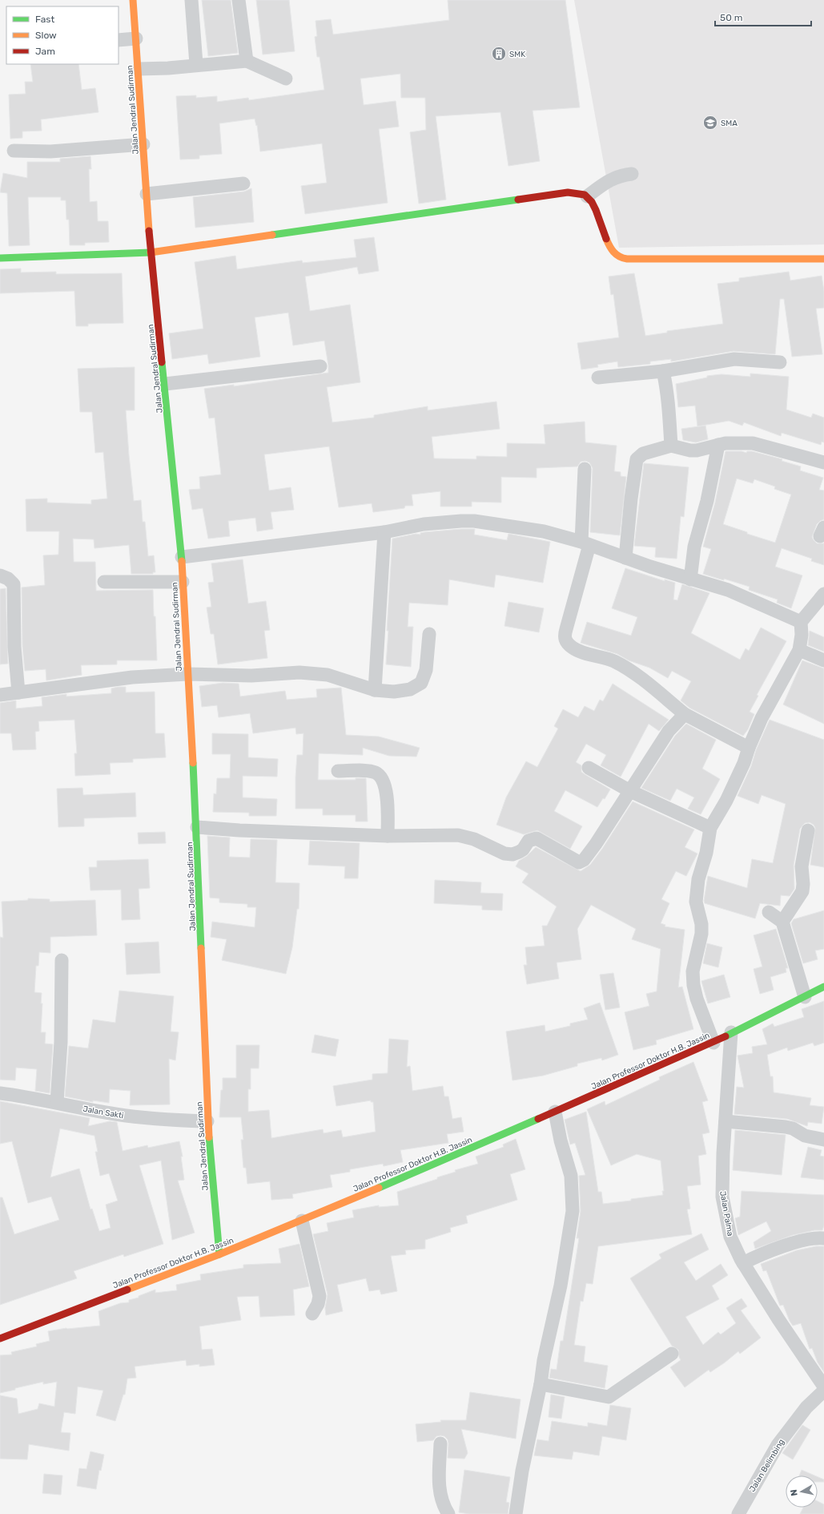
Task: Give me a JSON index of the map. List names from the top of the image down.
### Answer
{
  "streets": {
    "main road": ["Jalan Jendral Sudirman", "Jalan Professor Doktor H.B. Jassin"],
    "street": ["Jalan Sakti", "Jalan Palma", "Jalan Belimbing"]
  },
  "crossings": [
    ["Jalan Jendral Sudirman", "Jalan Professor Doktor H.B. Jassin"],
    ["Jalan Jendral Sudirman", "Jalan Sakti"],
    ["Jalan Professor Doktor H.B. Jassin", "Jalan Palma"]
  ],
  "places": {
    "building": ["SMK"],
    "school or university": ["SMA"]
  },
  "legend": ["Fast", "Slow", "Jam"],
  "scale_bar": "50 m",
  "north": "left"
}
